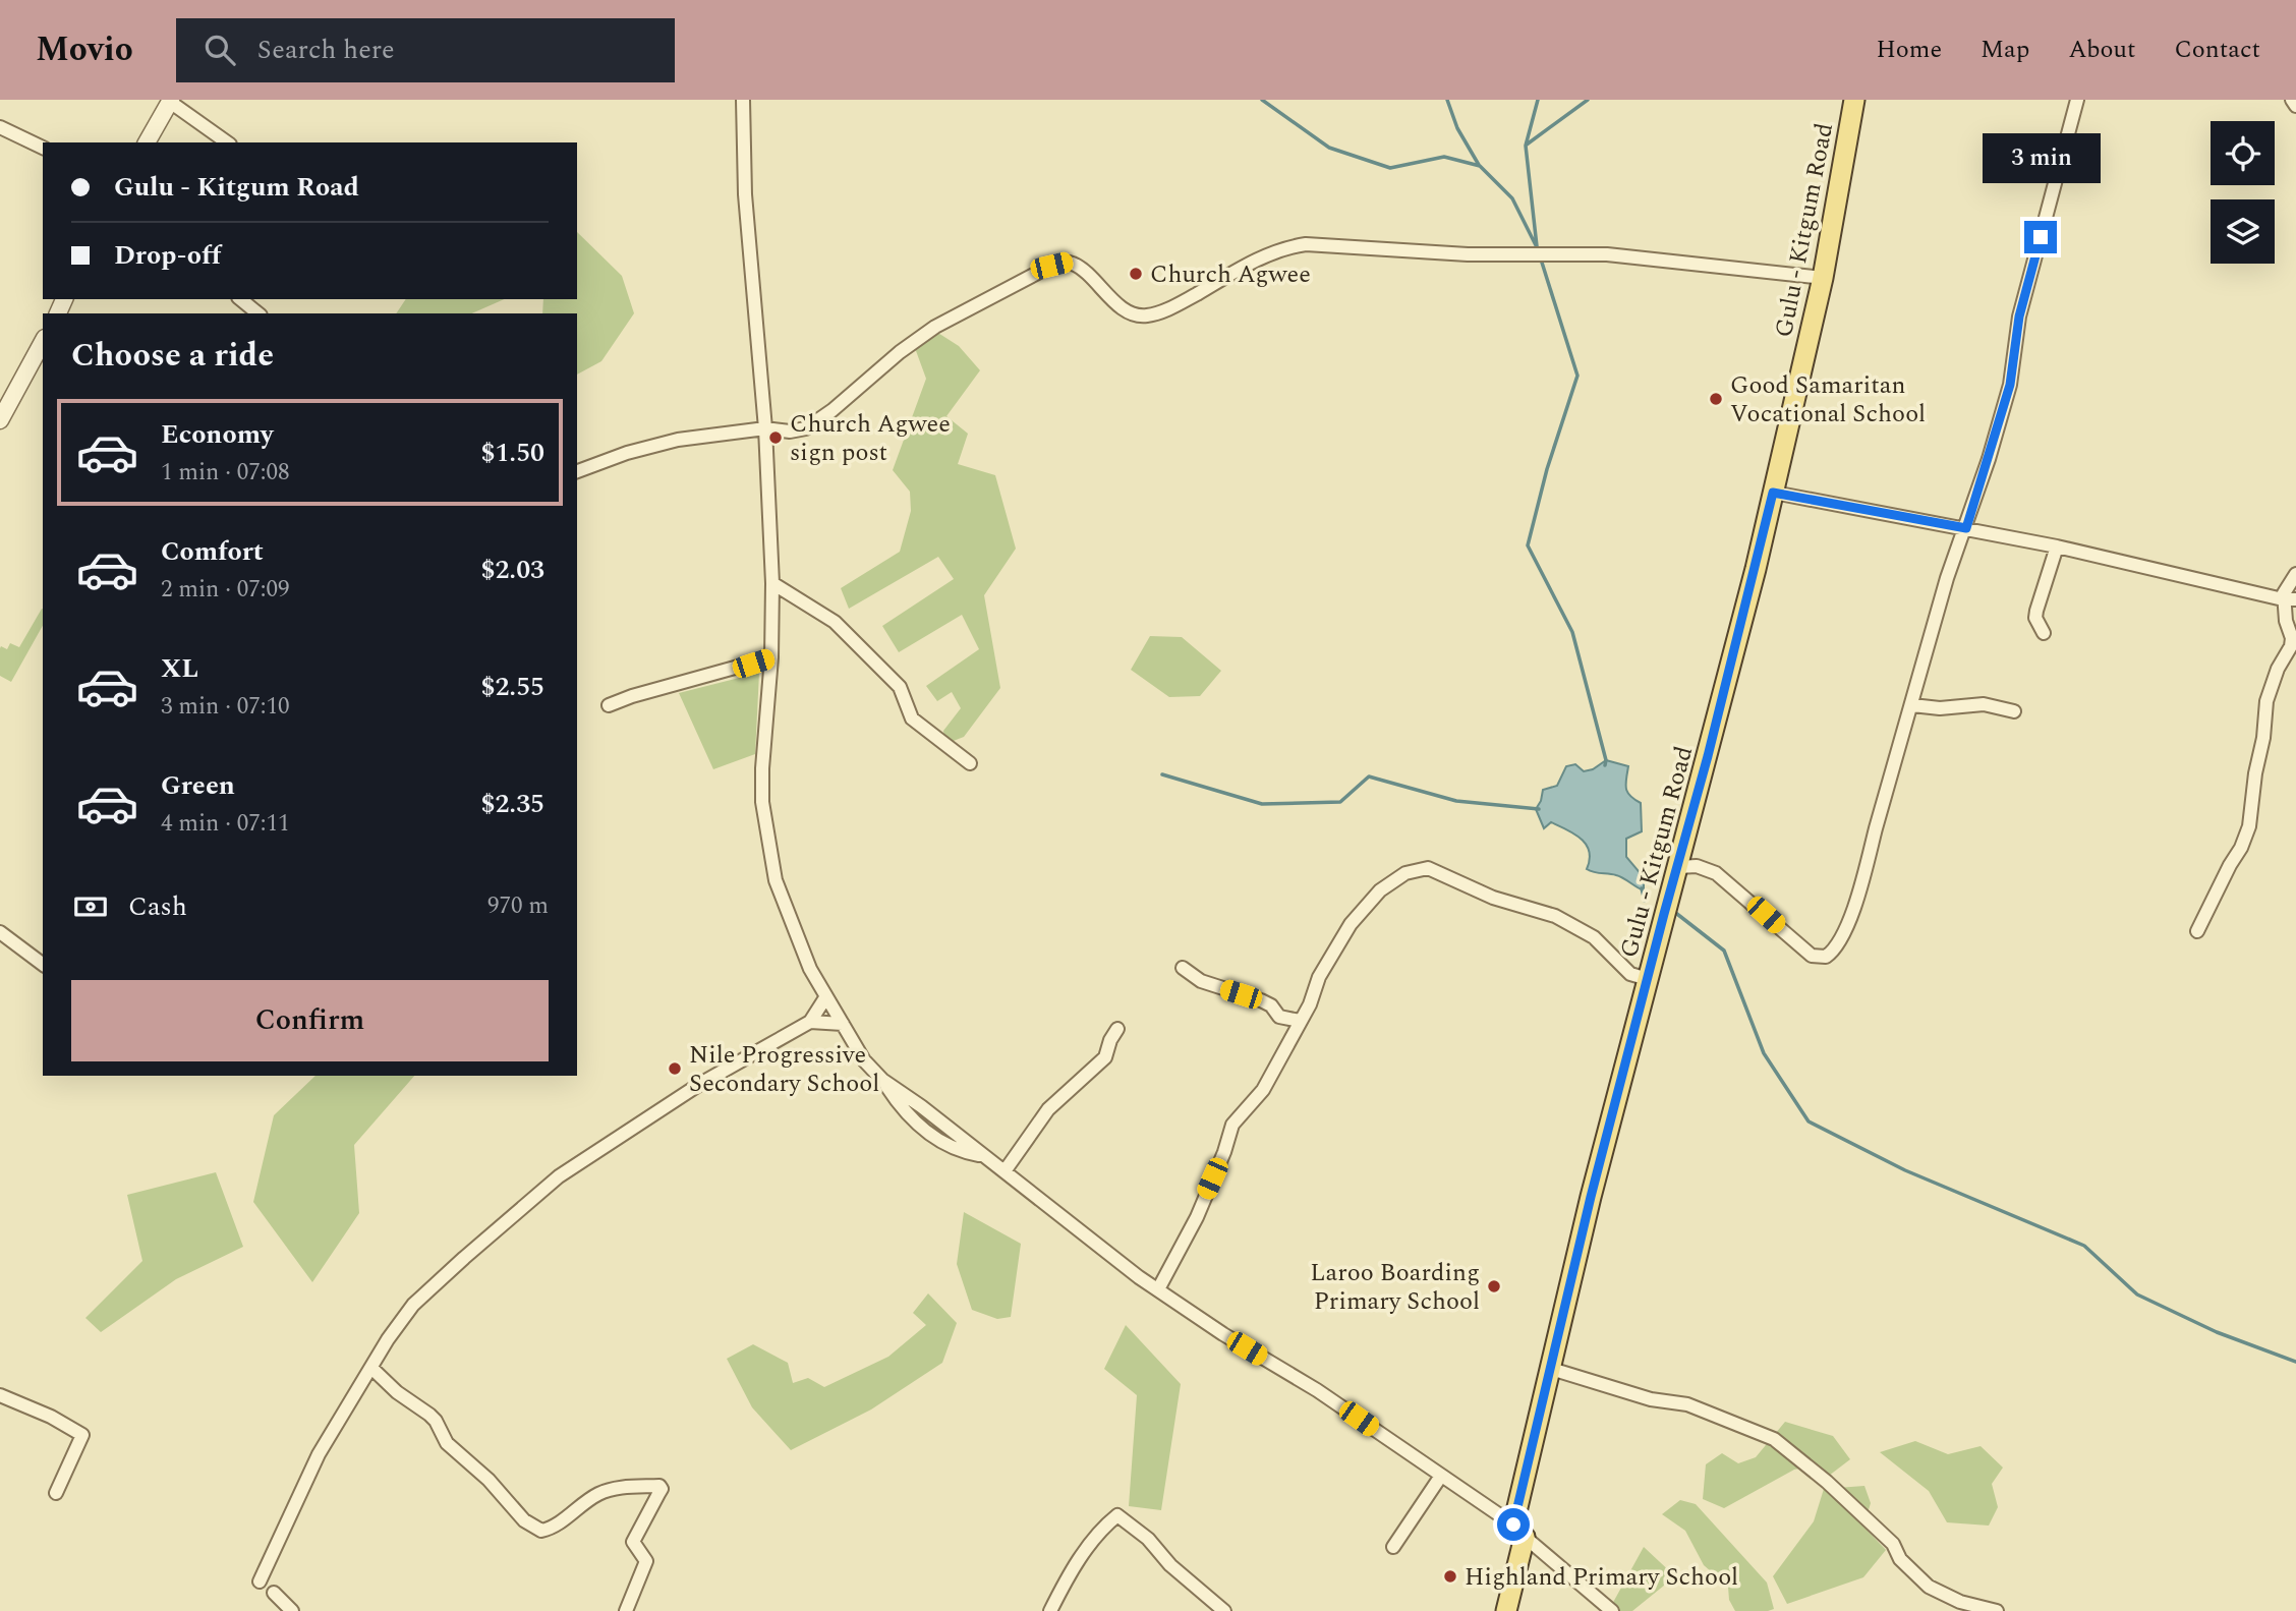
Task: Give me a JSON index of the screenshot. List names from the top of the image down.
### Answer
{
  "streets": {
    "main road": ["Gulu - Kitgum Road"]
  },
  "places": [
    "Church Agwee",
    "Good Samaritan Vocational School",
    "Church Agwee sign post",
    "Nile Progressive Secondary School",
    "Laroo Boarding Primary School",
    "Highland Primary School"
  ],
  "page": {
    "header": "Movio",
    "search": "Search here",
    "nav": [
      "Home",
      "Map",
      "About",
      "Contact"
    ],
    "bubble": "3 min",
    "banner": ["Gulu - Kitgum Road", "Drop-off"],
    "heading": "Choose a ride",
    "list": [
      {
        "name": "Economy",
        "note": "1 min · 07:08",
        "value": "$1.50"
      },
      {
        "name": "Comfort",
        "note": "2 min · 07:09",
        "value": "$2.03"
      },
      {
        "name": "XL",
        "note": "3 min · 07:10",
        "value": "$2.55"
      },
      {
        "name": "Green",
        "note": "4 min · 07:11",
        "value": "$2.35"
      }
    ],
    "pay": ["Cash", "970 m"],
    "buttons": "Confirm"
  }
}
